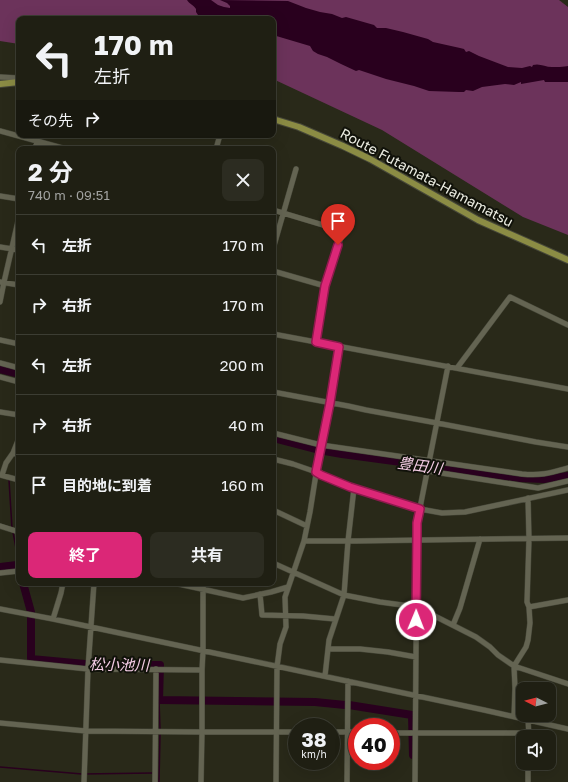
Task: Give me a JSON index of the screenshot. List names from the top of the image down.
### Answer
{
  "streets": {
    "main road": ["Route Futamata-Hamamatsu"]
  },
  "water": ["豊田川", "松小池川"],
  "north": "left",
  "page": {
    "turn": ["170 m", "左折"],
    "then": "その先",
    "heading": ["2 分", "740 m · 09:51"],
    "list": [
      {
        "name": "左折",
        "value": "170 m"
      },
      {
        "name": "右折",
        "value": "170 m"
      },
      {
        "name": "左折",
        "value": "200 m"
      },
      {
        "name": "右折",
        "value": "40 m"
      },
      {
        "name": "目的地に到着",
        "value": "160 m"
      }
    ],
    "buttons": ["終了", "共有"],
    "speed": "38 km/h",
    "limit": "40"
  }
}
